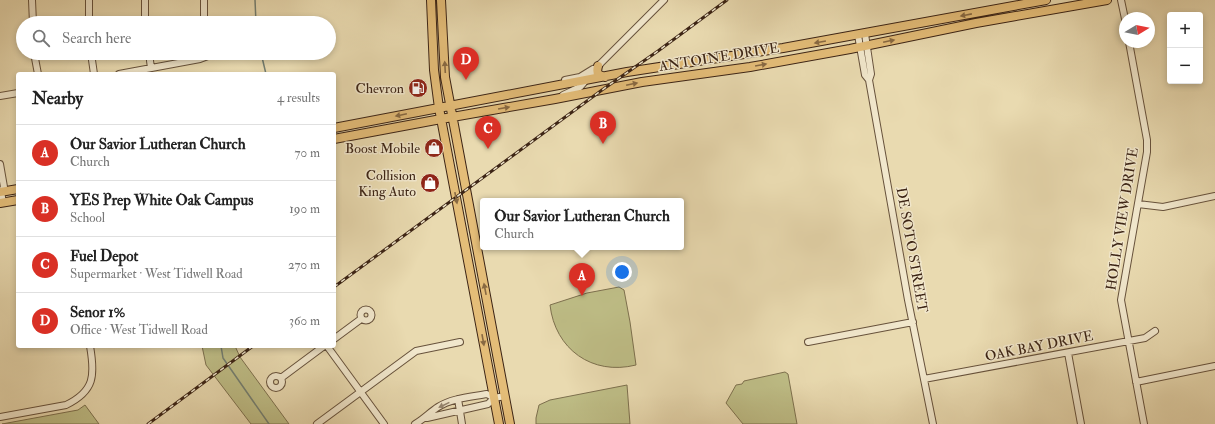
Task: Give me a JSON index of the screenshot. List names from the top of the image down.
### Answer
{
  "streets": {
    "main road": ["ANTOINE DRIVE"],
    "street": ["HOLLY VIEW DRIVE", "DE SOTO STREET", "OAK BAY DRIVE"]
  },
  "crossings": [
    ["ANTOINE DRIVE", "DE SOTO STREET"],
    ["HOLLY VIEW DRIVE", "OAK BAY DRIVE"],
    ["DE SOTO STREET", "OAK BAY DRIVE"]
  ],
  "places": {
    "fuel station": ["Chevron"],
    "shop": ["Boost Mobile", "Collision King Auto"]
  },
  "north": "right",
  "page": {
    "map_buttons": ["+", "−"],
    "search": "Search here",
    "pins": [
      "D",
      "B",
      "C",
      "A"
    ],
    "heading": ["Nearby", "4 results"],
    "list": [
      {
        "mark": "A",
        "name": "Our Savior Lutheran Church",
        "note": "Church",
        "value": "70 m"
      },
      {
        "mark": "B",
        "name": "YES Prep White Oak Campus",
        "note": "School",
        "value": "190 m"
      },
      {
        "mark": "C",
        "name": "Fuel Depot",
        "note": "Supermarket · West Tidwell Road",
        "value": "270 m"
      },
      {
        "mark": "D",
        "name": "Senor 1%",
        "note": "Office · West Tidwell Road",
        "value": "360 m"
      }
    ],
    "popup": ["Our Savior Lutheran Church", "Church"]
  }
}
